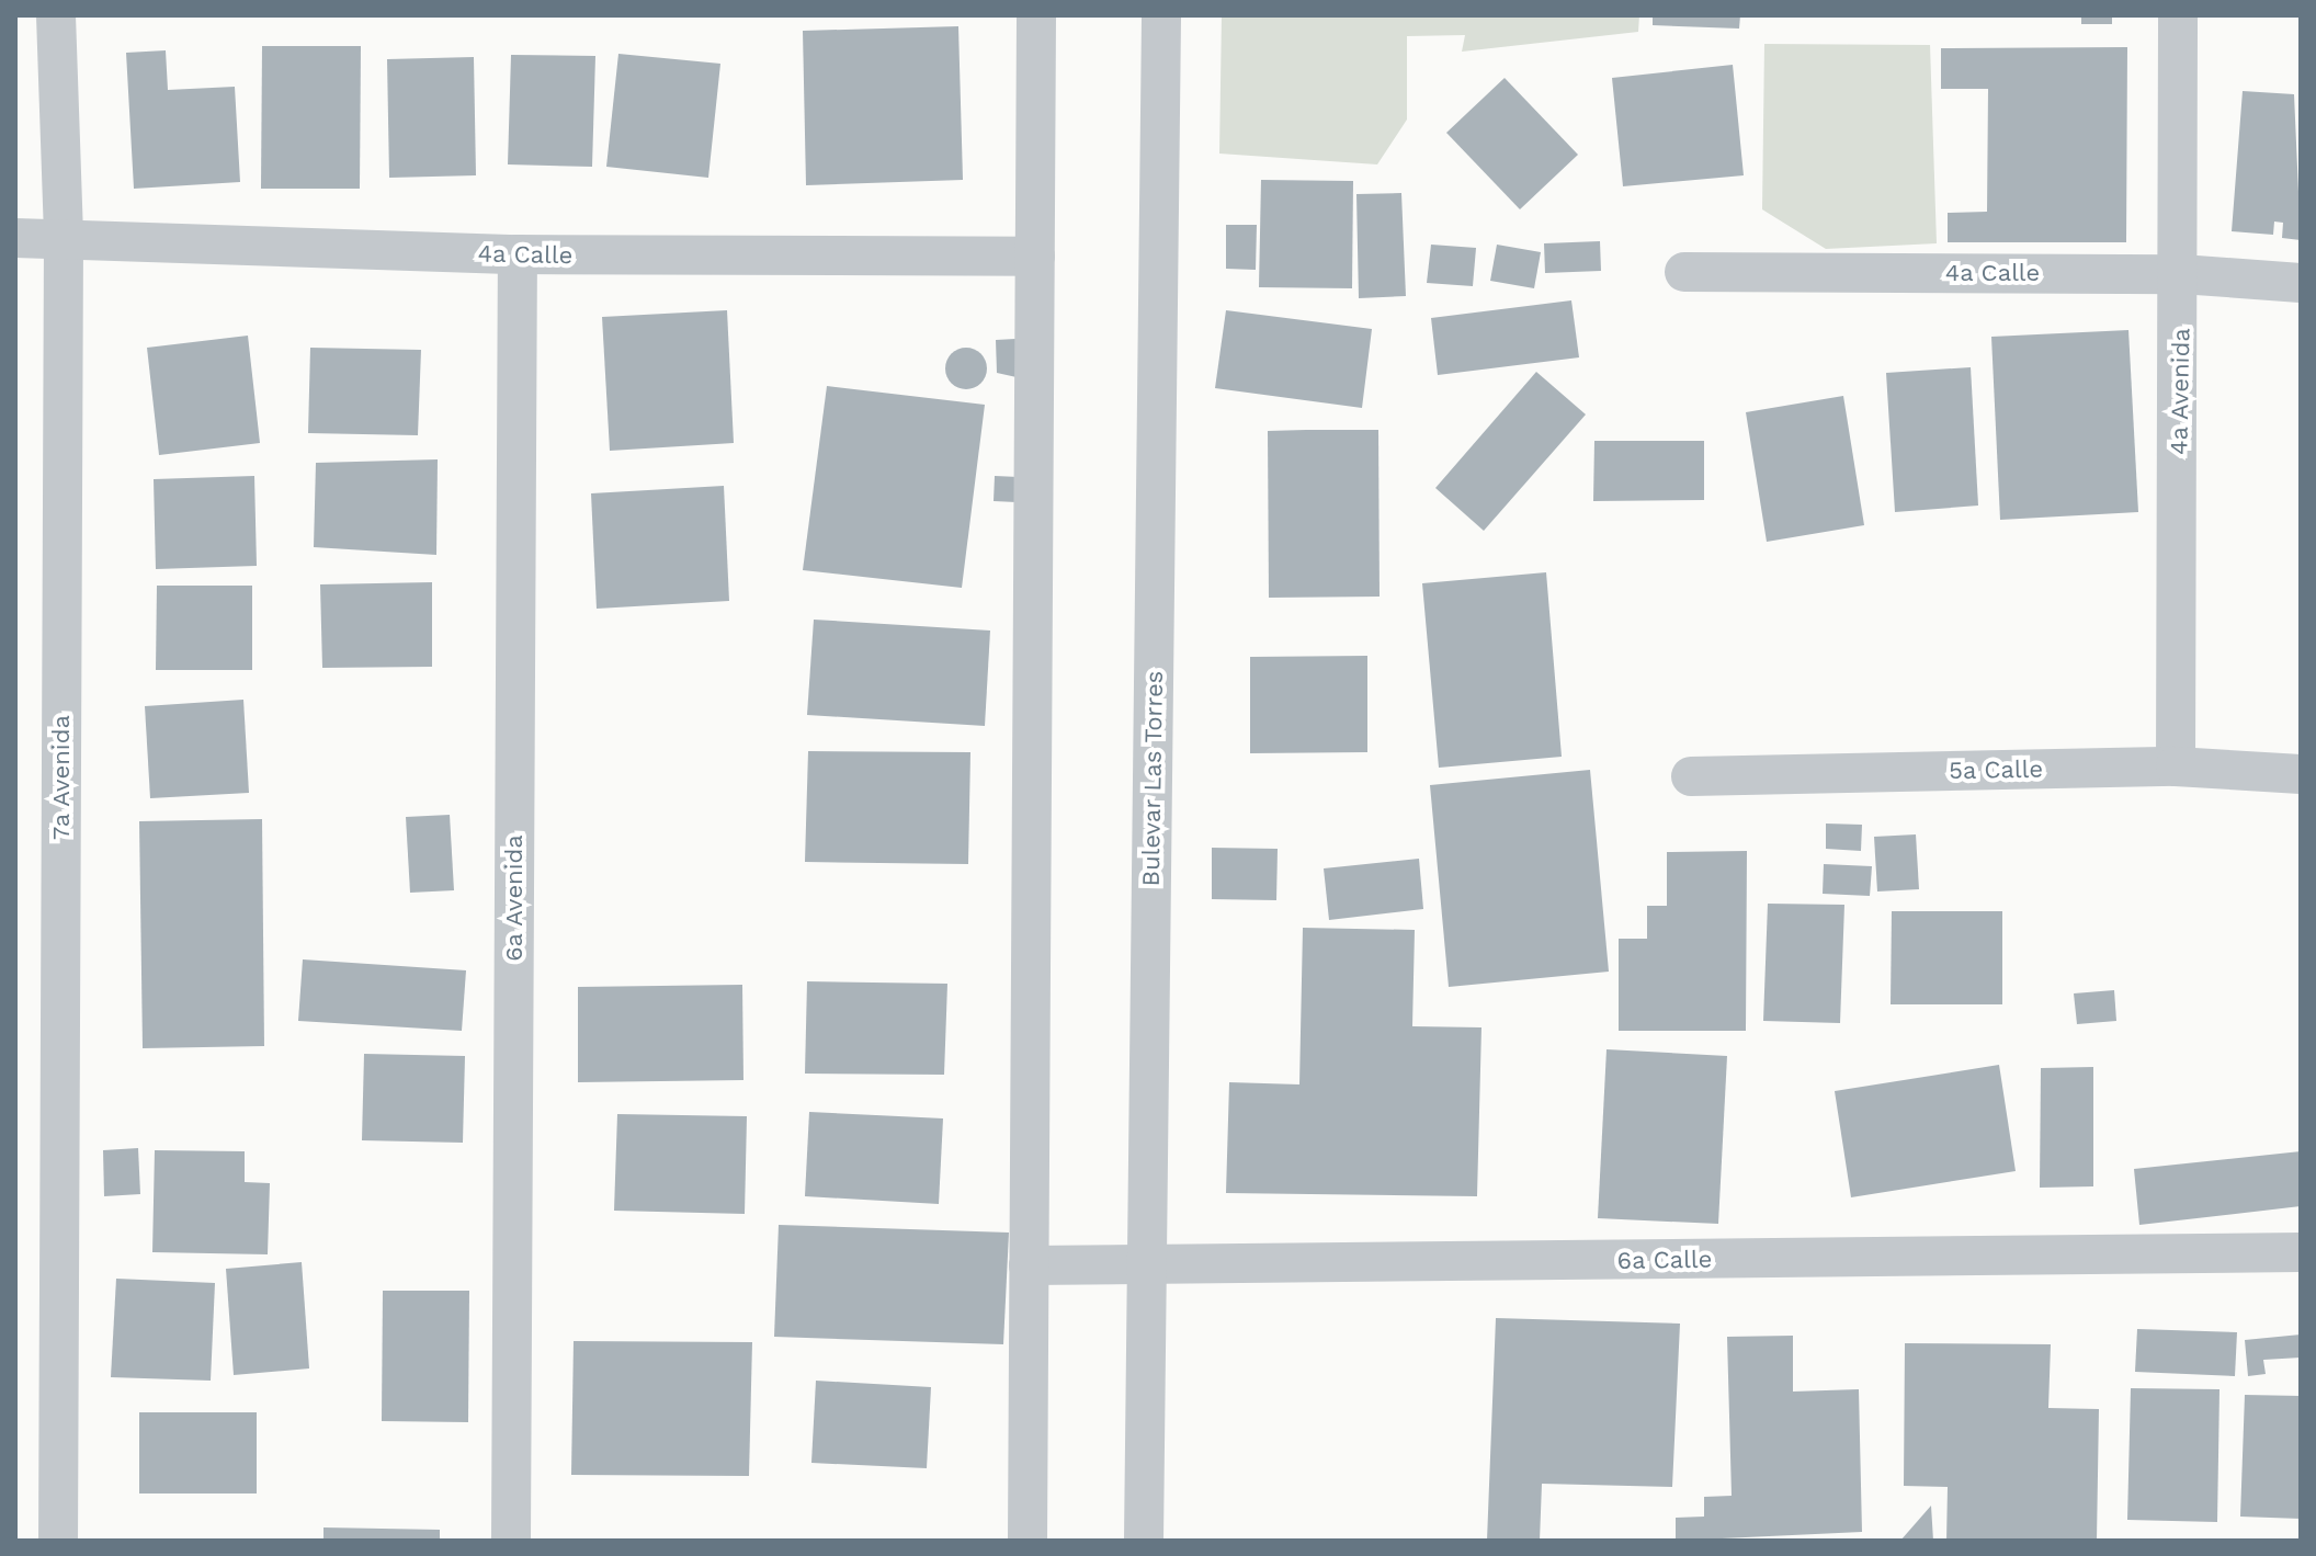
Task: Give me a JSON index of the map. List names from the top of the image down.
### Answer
{
  "streets": {
    "street": [
      "4a Calle",
      "4a Avenida",
      "5a Calle",
      "7a Avenida",
      "Bulevar Las Torres",
      "6a Avenida",
      "6a Calle"
    ]
  },
  "crossings": [
    ["4a Calle", "4a Avenida"],
    ["4a Calle", "7a Avenida"],
    ["4a Calle", "6a Avenida"],
    ["4a Avenida", "5a Calle"],
    ["Bulevar Las Torres", "6a Calle"]
  ]
}
